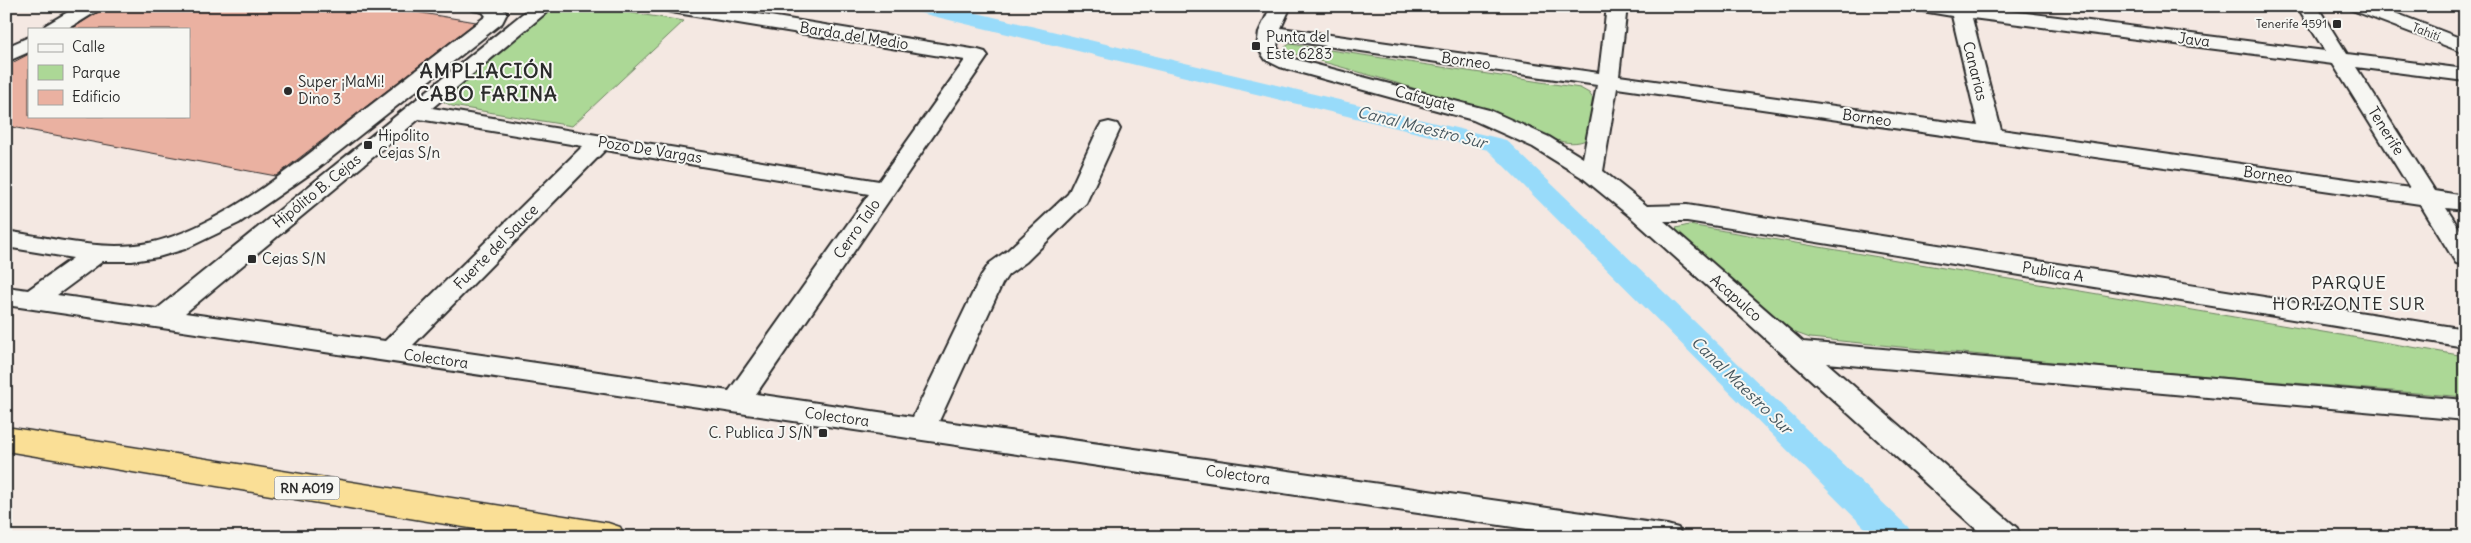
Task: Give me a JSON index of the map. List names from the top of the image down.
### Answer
{
  "streets": {
    "highway": ["RN A019"],
    "street": [
      "Tahití",
      "Barda del Medio",
      "Java",
      "Borneo",
      "Canarias",
      "Cafayate",
      "Tenerife",
      "Pozo De Vargas",
      "Hipólito B. Cejas",
      "Cerro Talo",
      "Fuerte del Sauce",
      "Publica A",
      "Acapulco",
      "Colectora"
    ]
  },
  "crossings": [
    ["Barda del Medio", "Cerro Talo"],
    ["Java", "Canarias"],
    ["Java", "Tenerife"],
    ["Borneo", "Canarias"],
    ["Borneo", "Cafayate"],
    ["Borneo", "Tenerife"],
    ["Cafayate", "Acapulco"],
    ["Pozo De Vargas", "Hipólito B. Cejas"],
    ["Pozo De Vargas", "Cerro Talo"],
    ["Pozo De Vargas", "Fuerte del Sauce"],
    ["Hipólito B. Cejas", "Colectora"],
    ["Cerro Talo", "Colectora"],
    ["Fuerte del Sauce", "Colectora"],
    ["Publica A", "Acapulco"]
  ],
  "districts": ["AMPLIACIÓN CABO FARINA", "PARQUE HORIZONTE SUR"],
  "water": ["Canal Maestro Sur"],
  "places": {
    "transit": [
      "Tenerife 4591",
      "Punta del Este 6283",
      "Hipolito Cejas S/n",
      "Cejas S/N",
      "C. Publica J S/N"
    ],
    "other": ["Super ¡MaMi! Dino 3"]
  },
  "legend": ["Calle", "Parque", "Edificio"]
}
